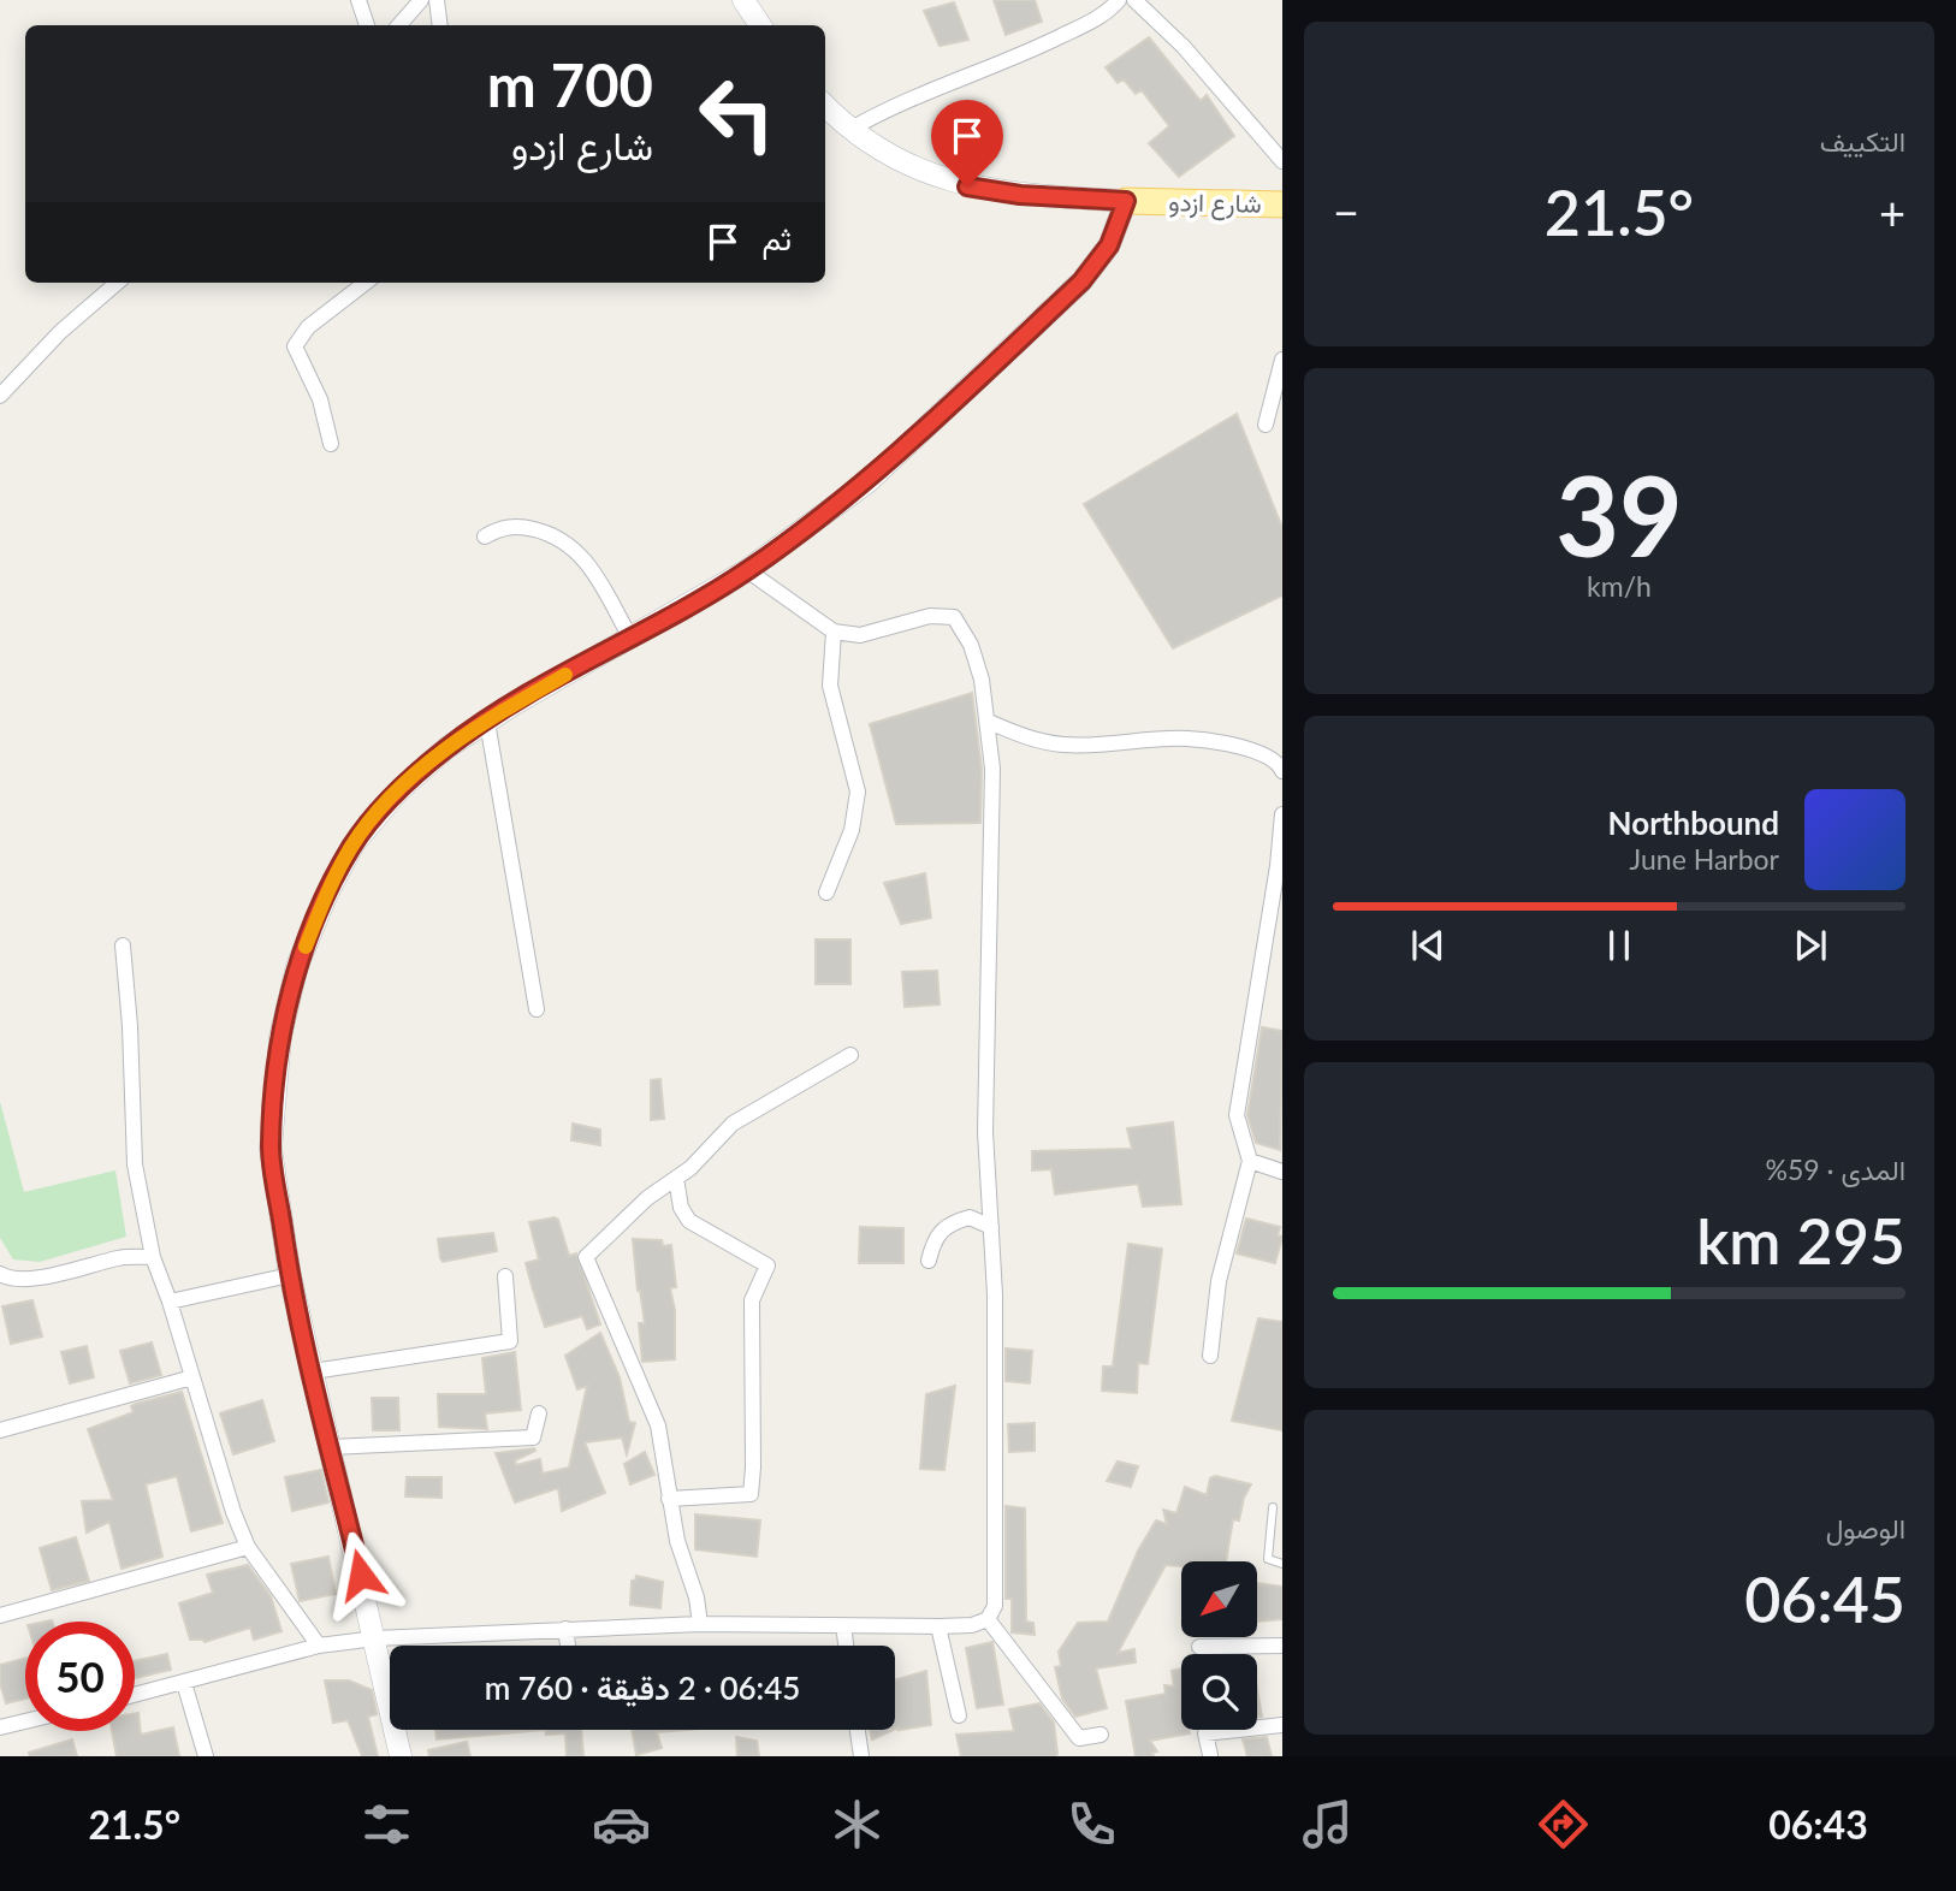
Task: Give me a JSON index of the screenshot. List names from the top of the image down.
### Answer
{
  "streets": {
    "main road": ["شارع ازدو"]
  },
  "north": "bottom left",
  "page": {
    "tile": [
      "التكييف",
      ["39", "km/h"],
      ["المدى · 59%", "295 km"],
      ["الوصول", "06:45"]
    ],
    "turn": ["700 m", "شارع ازدو"],
    "heat": ["−", "21.5°", "+"],
    "then": "ثم",
    "song": ["Northbound", "June Harbor"],
    "limit": "50",
    "trip": "06:45 · 2 دقيقة · 760 m",
    "tabs": ["06:43", "21.5°"]
  }
}
